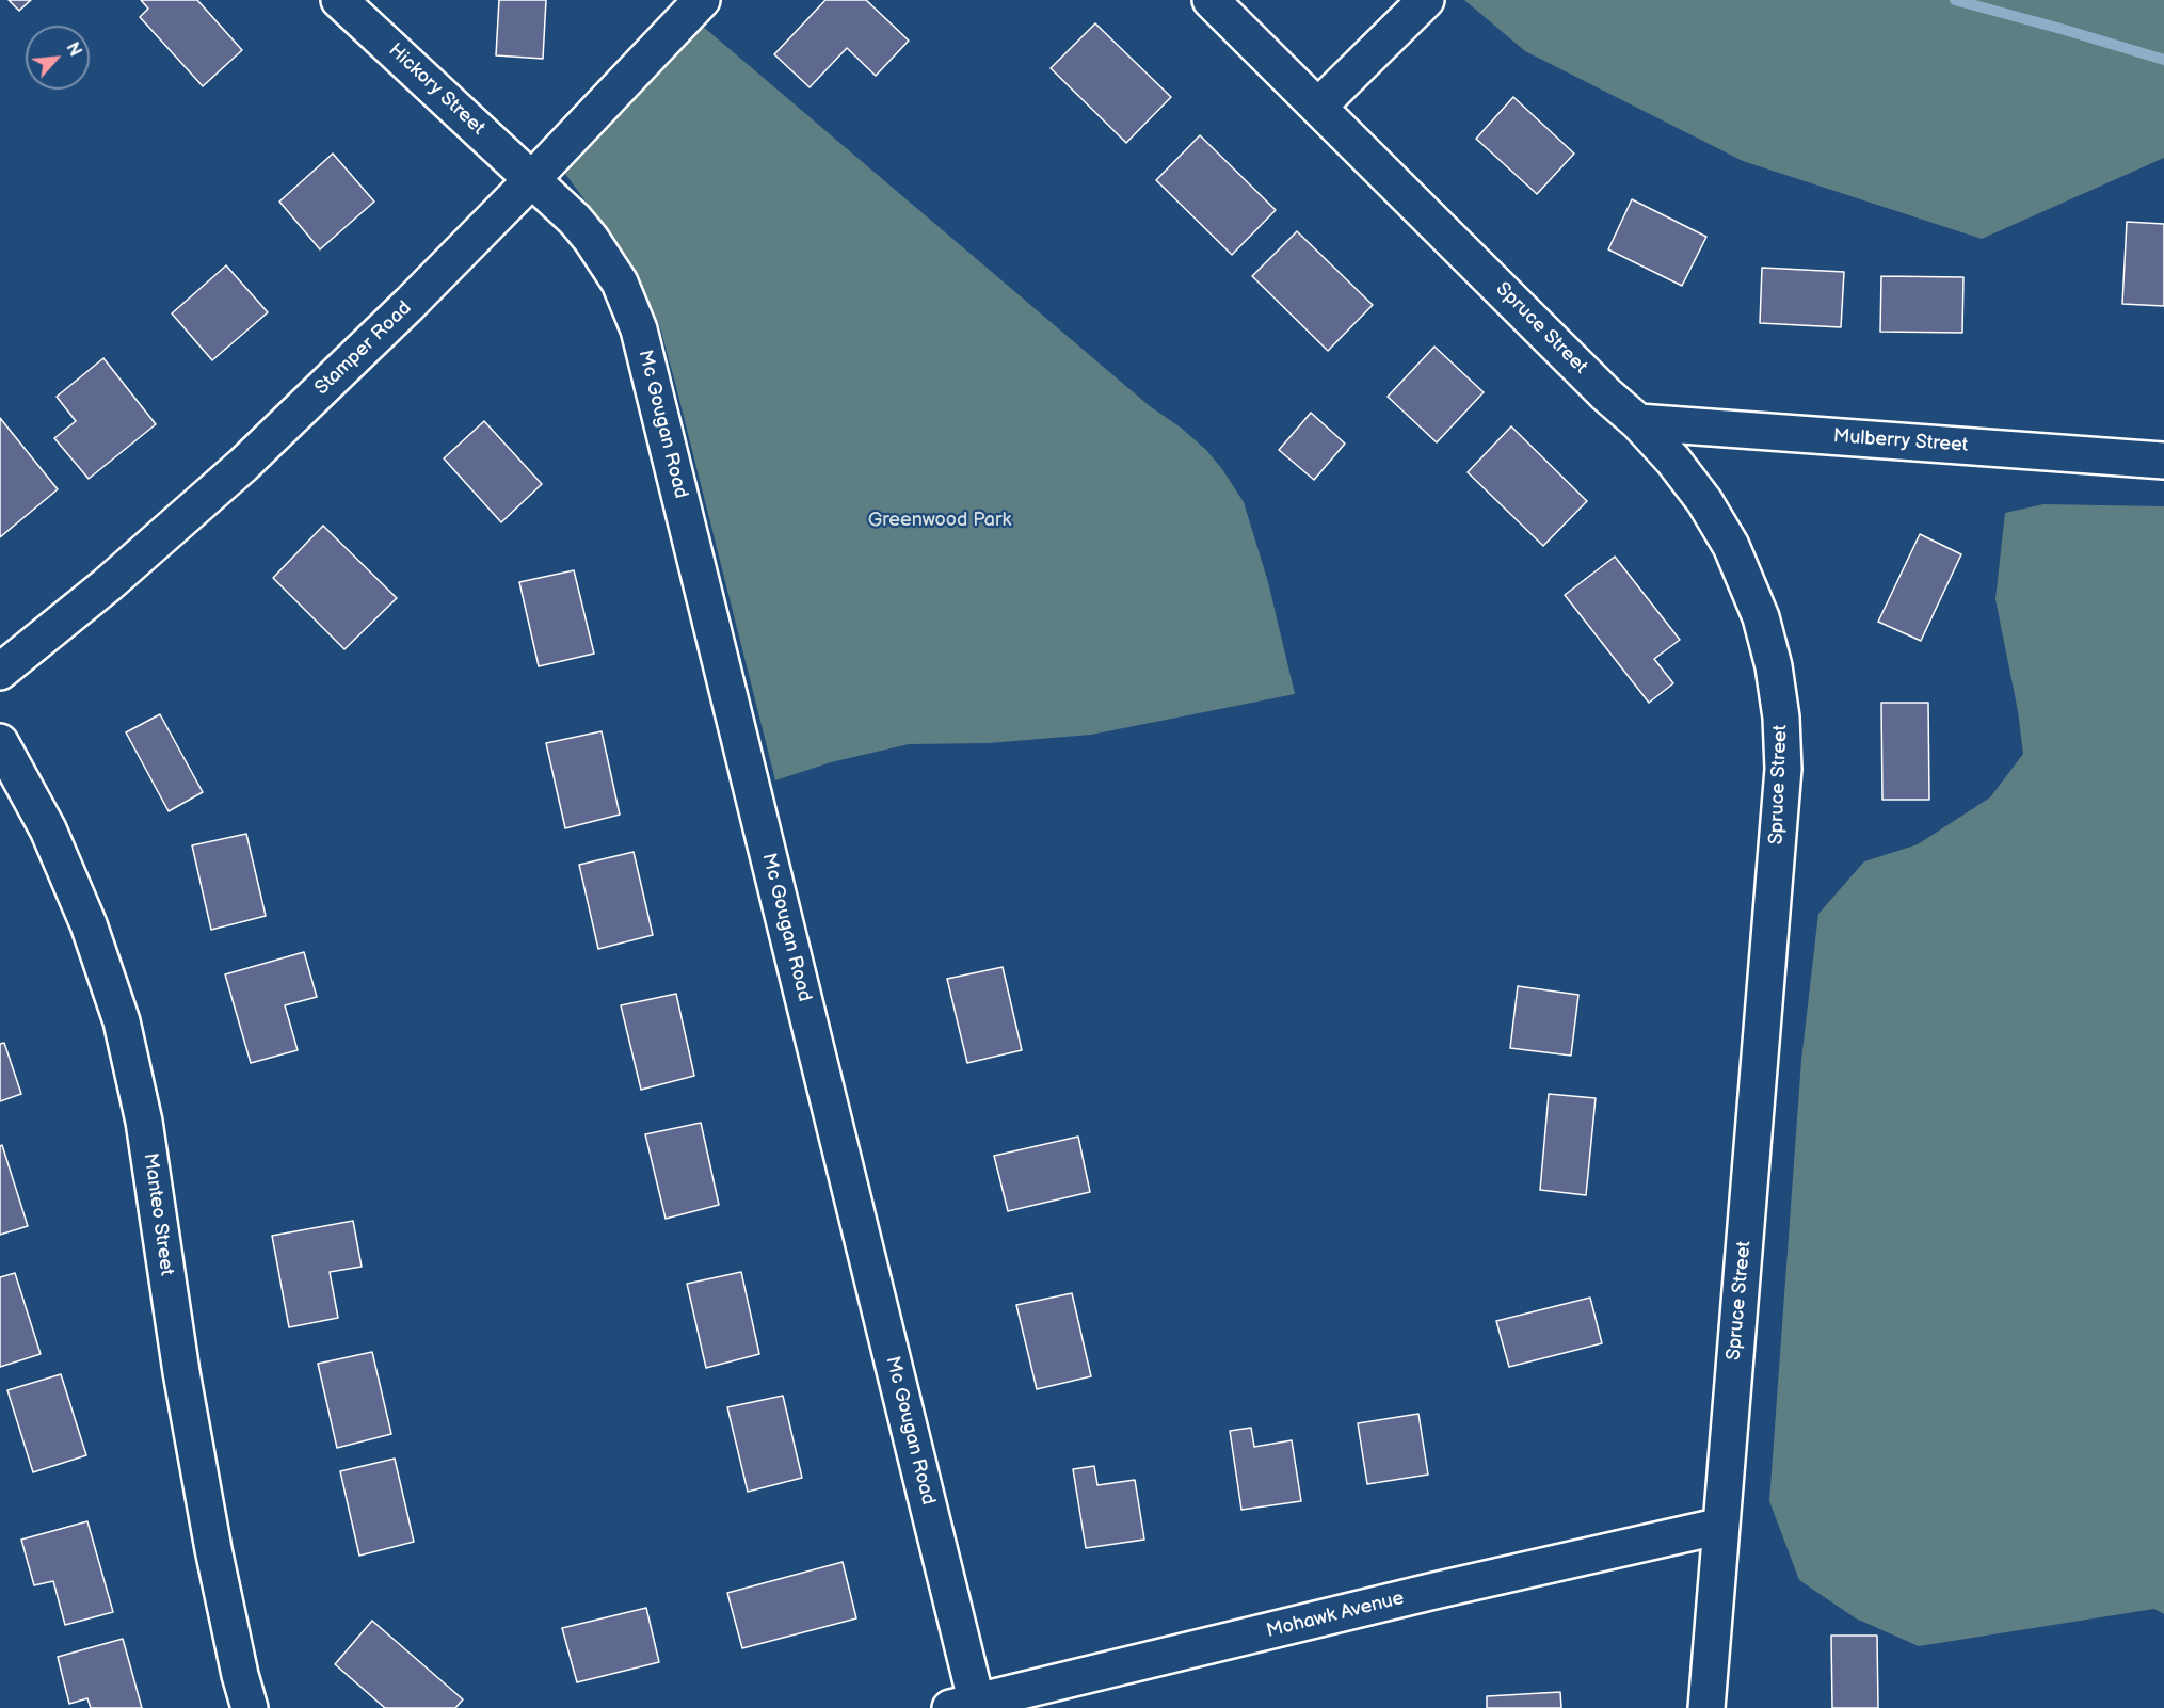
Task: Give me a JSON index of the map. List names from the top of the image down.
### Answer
{
  "streets": {
    "street": [
      "Hickory Street",
      "Spruce Street",
      "Stamper Road",
      "Mc Gougan Road",
      "Mulberry Street",
      "Manteo Street",
      "Mohawk Avenue"
    ]
  },
  "crossings": [
    ["Hickory Street", "Stamper Road"],
    ["Hickory Street", "Mc Gougan Road"],
    ["Spruce Street", "Mulberry Street"],
    ["Spruce Street", "Mohawk Avenue"],
    ["Stamper Road", "Mc Gougan Road"],
    ["Mc Gougan Road", "Mohawk Avenue"]
  ],
  "parks": ["Greenwood Park"],
  "north": "top right"
}
